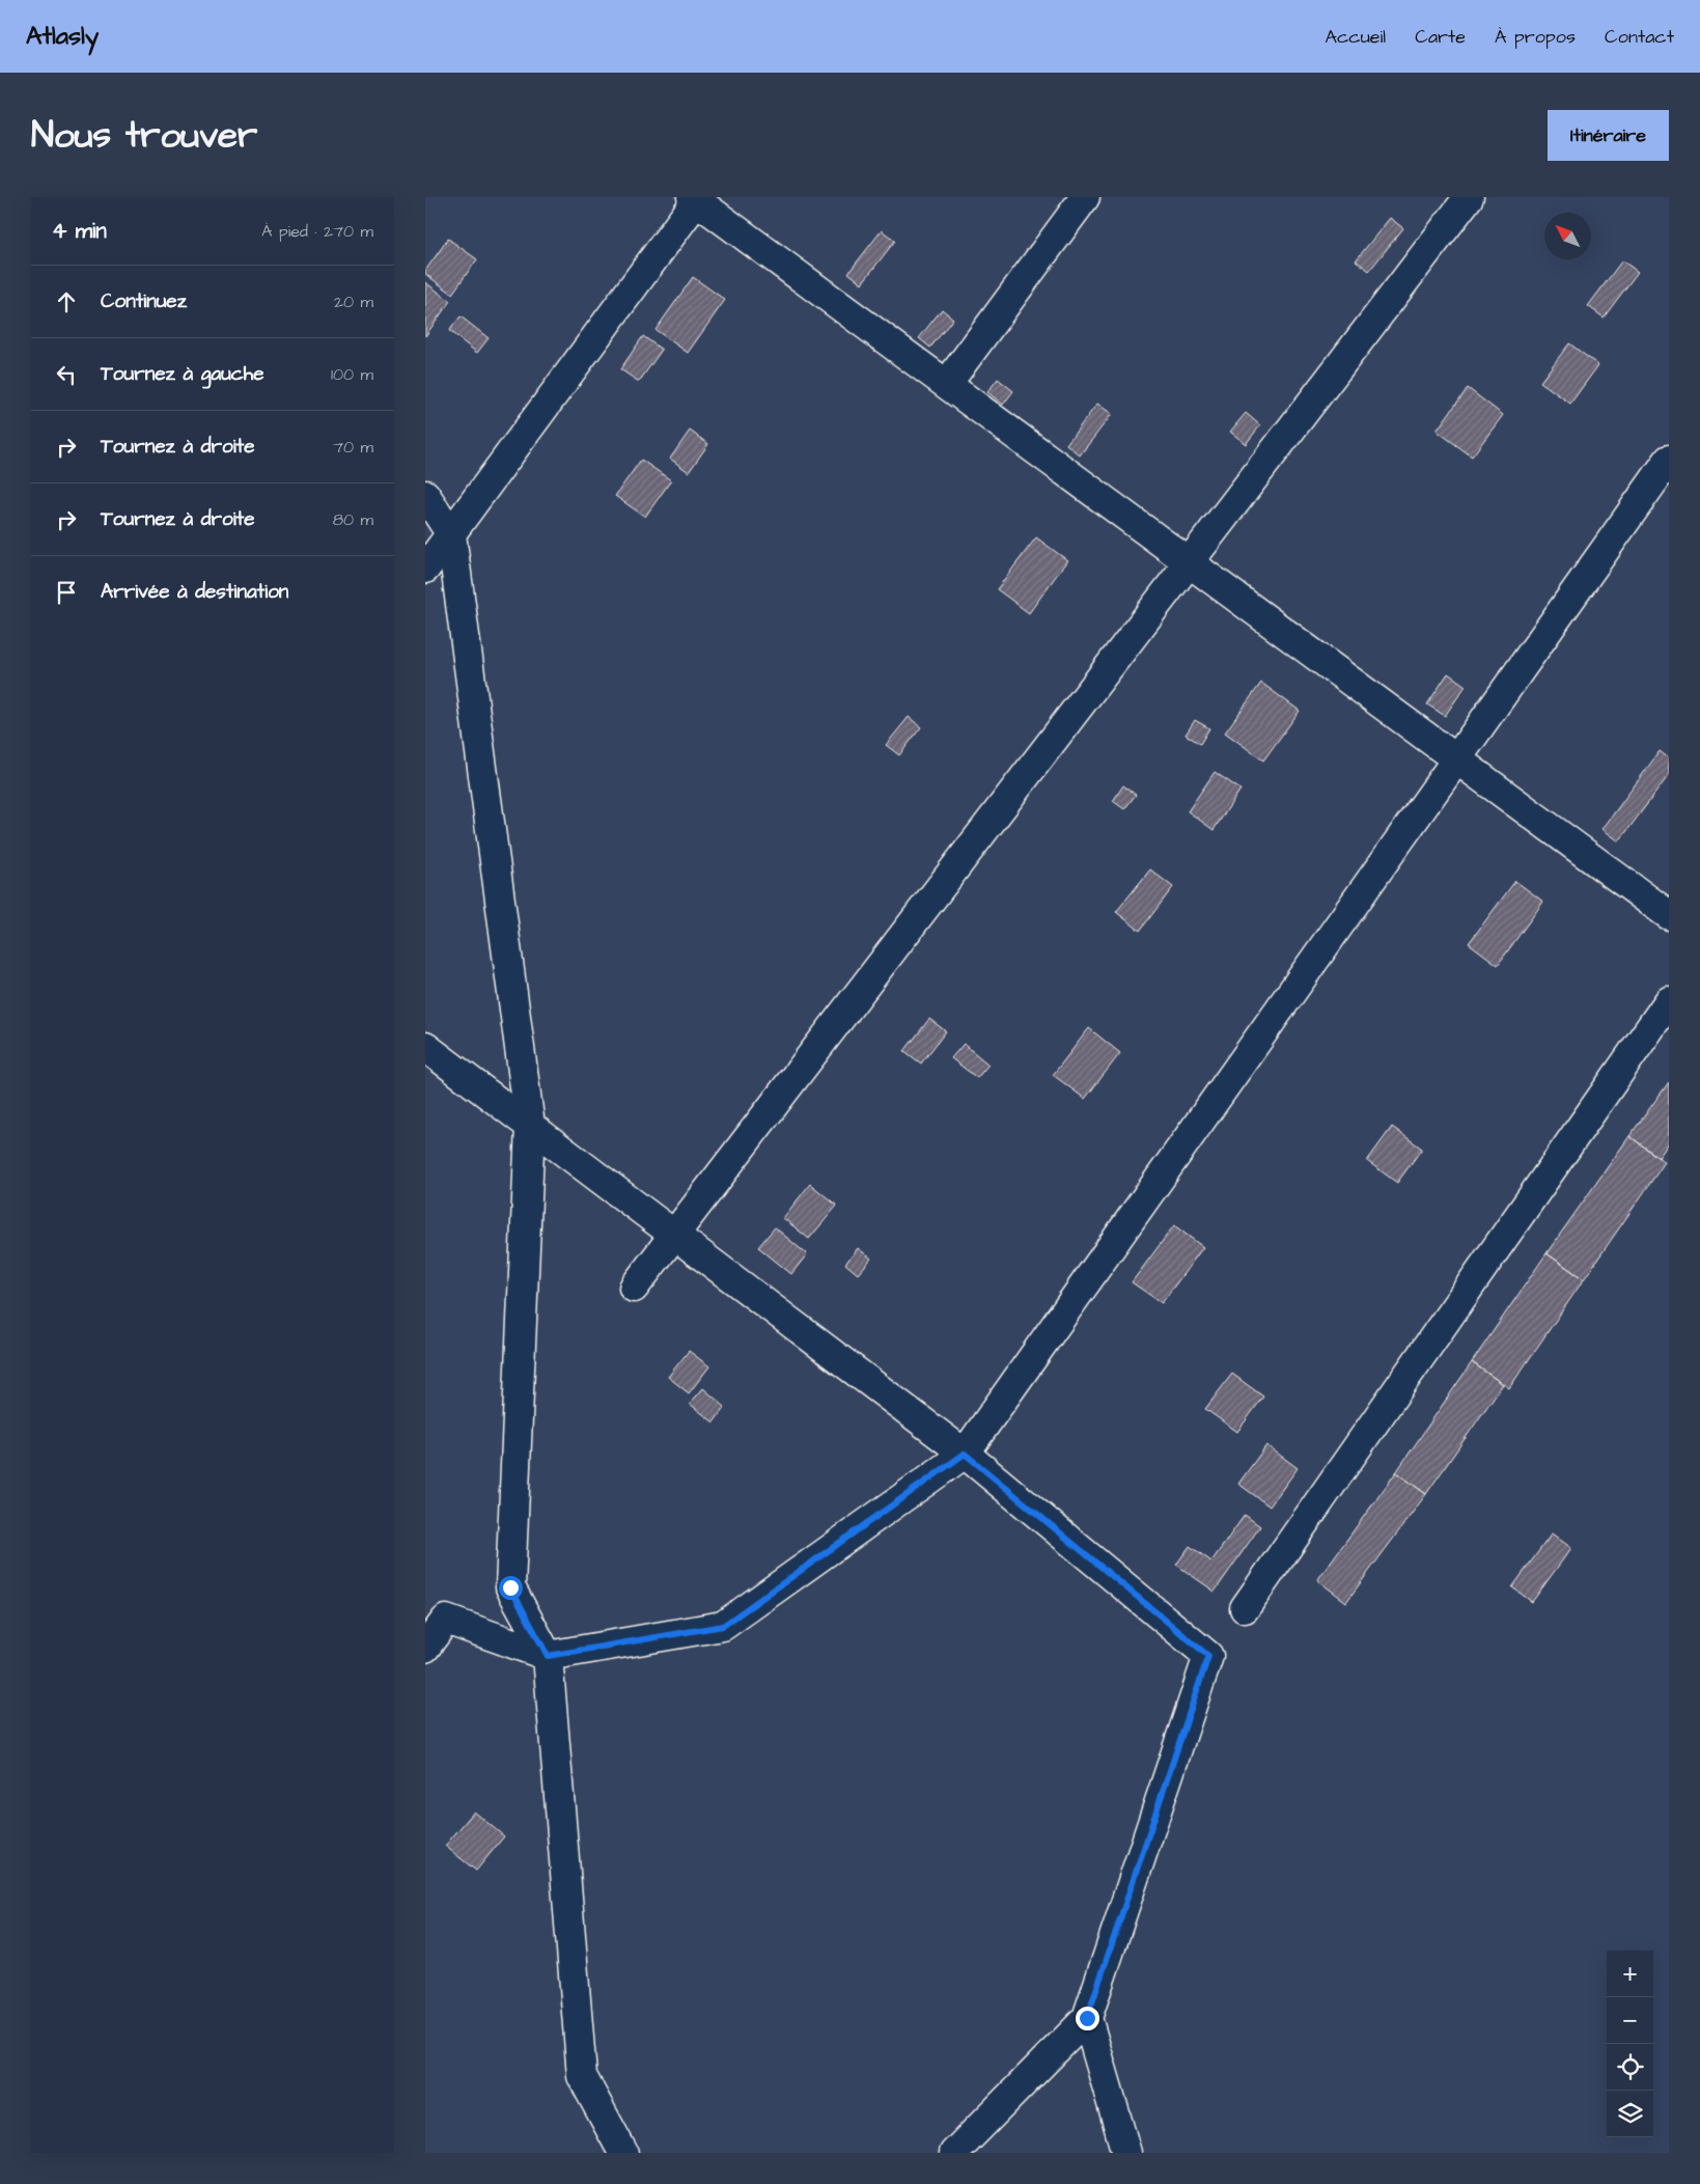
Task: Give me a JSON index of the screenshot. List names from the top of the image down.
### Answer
{
  "north": "top left",
  "page": {
    "header": "Atlasly",
    "nav": [
      "Accueil",
      "Carte",
      "À propos",
      "Contact"
    ],
    "title": "Nous trouver",
    "buttons": "Itinéraire",
    "heading": ["4 min", "À pied · 270 m"],
    "list": [
      ["Continuez", "20 m"],
      ["Tournez à gauche", "100 m"],
      ["Tournez à droite", "70 m"],
      ["Tournez à droite", "80 m"],
      "Arrivée à destination"
    ],
    "map_buttons": ["+", "−"]
  }
}
